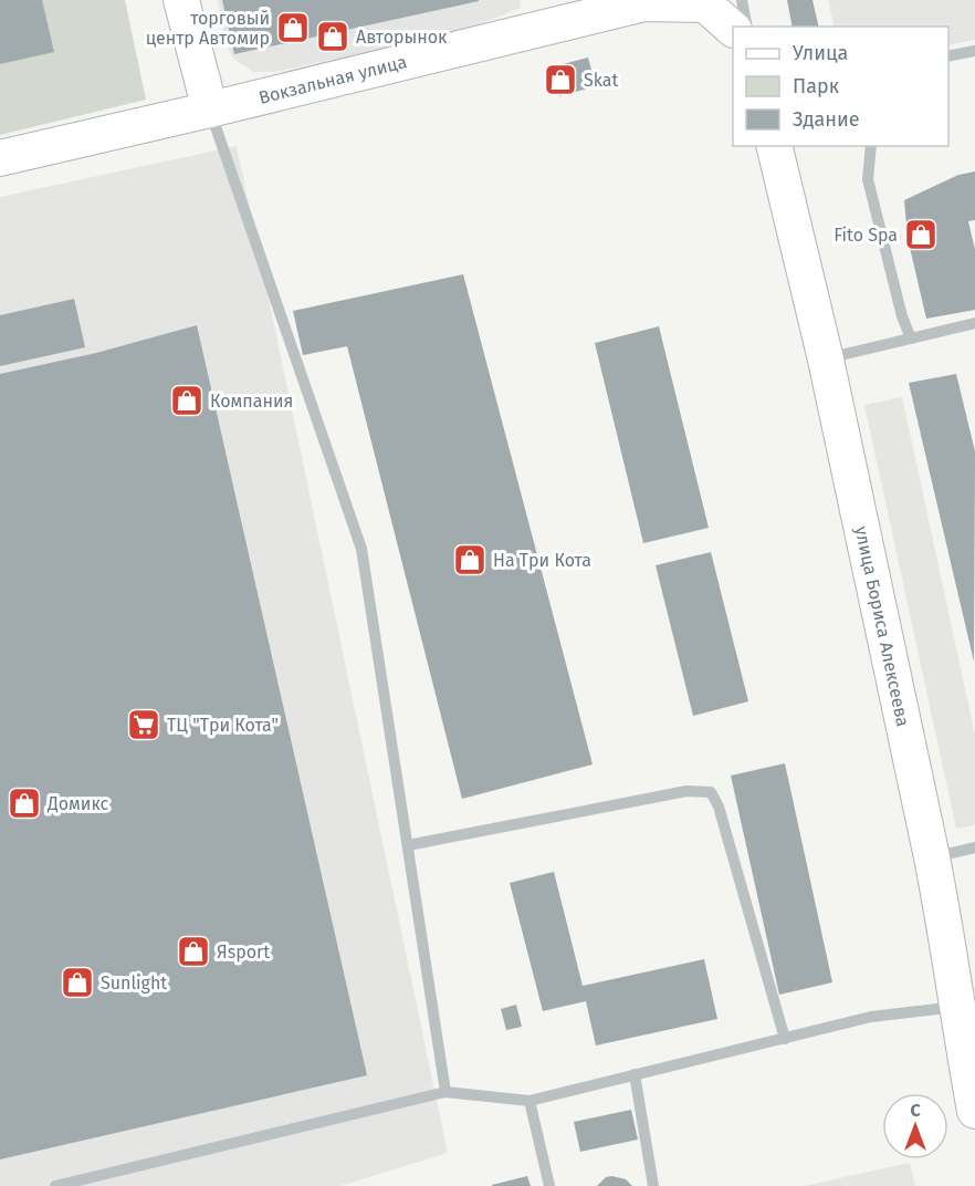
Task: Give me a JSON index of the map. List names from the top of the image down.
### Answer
{
  "streets": {
    "main road": ["Вокзальная улица", "улица Бориса Алексеева"]
  },
  "places": {
    "shop": [
      "торговый центр Автомир",
      "Авторынок",
      "Skat",
      "Fito Spa",
      "Компания",
      "На Три Кота",
      "Домикс",
      "Яsport",
      "Sunlight"
    ],
    "supermarket": ["ТЦ \"Три Кота\""]
  },
  "legend": ["Улица", "Парк", "Здание"],
  "north": "top"
}
